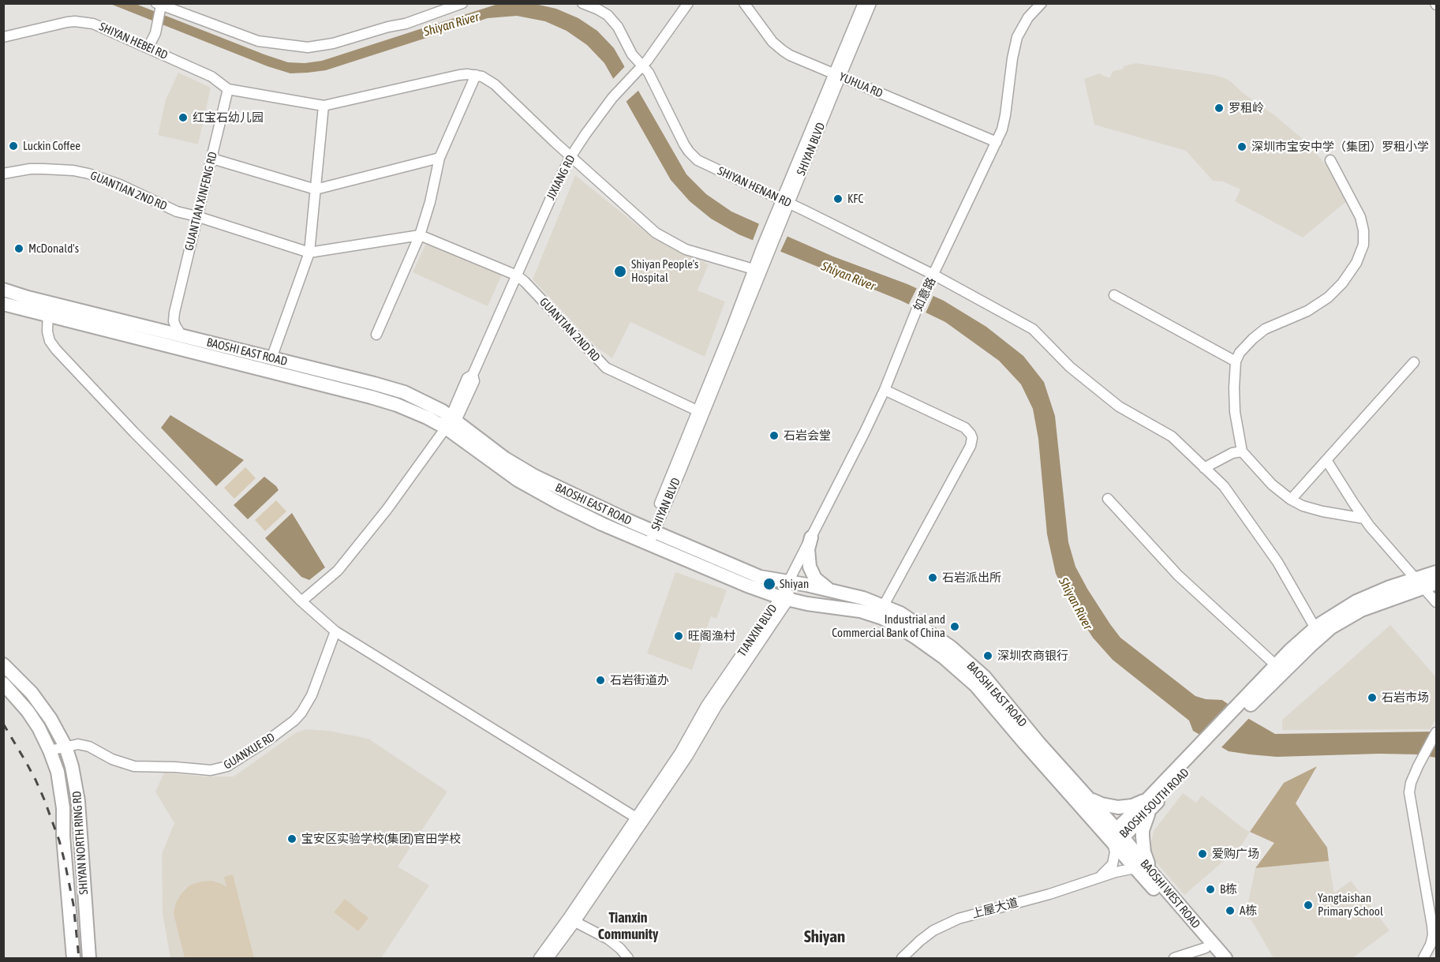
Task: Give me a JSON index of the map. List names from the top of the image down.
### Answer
{
  "streets": {
    "main road": [
      "BAOSHI EAST ROAD",
      "BAOSHI SOUTH ROAD",
      "SHIYAN NORTH RING RD",
      "BAOSHI WEST ROAD"
    ],
    "street": [
      "SHIYAN HEBEI RD",
      "YUHUA RD",
      "SHIYAN BLVD",
      "JIXIANG RD",
      "SHIYAN HENAN RD",
      "GUANTIAN 2ND RD",
      "GUANTIAN XINFENG RD",
      "如意路",
      "TIANXIN BLVD",
      "GUANXUE RD",
      "上屋大道"
    ]
  },
  "crossings": [
    ["SHIYAN HEBEI RD", "GUANTIAN XINFENG RD"],
    ["YUHUA RD", "SHIYAN BLVD"],
    ["YUHUA RD", "如意路"],
    ["SHIYAN BLVD", "SHIYAN HENAN RD"],
    ["SHIYAN BLVD", "GUANTIAN 2ND RD"],
    ["SHIYAN BLVD", "BAOSHI EAST ROAD"],
    ["JIXIANG RD", "SHIYAN HENAN RD"],
    ["JIXIANG RD", "GUANTIAN 2ND RD"],
    ["JIXIANG RD", "BAOSHI EAST ROAD"],
    ["SHIYAN HENAN RD", "如意路"],
    ["GUANTIAN 2ND RD", "GUANTIAN XINFENG RD"],
    ["如意路", "BAOSHI EAST ROAD"],
    ["如意路", "TIANXIN BLVD"],
    ["BAOSHI EAST ROAD", "TIANXIN BLVD"],
    ["BAOSHI EAST ROAD", "BAOSHI SOUTH ROAD"],
    ["BAOSHI EAST ROAD", "BAOSHI WEST ROAD"],
    ["BAOSHI EAST ROAD", "上屋大道"],
    ["GUANXUE RD", "SHIYAN NORTH RING RD"],
    ["BAOSHI SOUTH ROAD", "BAOSHI WEST ROAD"],
    ["BAOSHI SOUTH ROAD", "上屋大道"],
    ["BAOSHI WEST ROAD", "上屋大道"]
  ],
  "districts": ["Tianxin Community", "Shiyan"],
  "water": ["Shiyan River"],
  "places": [
    "罗租岭",
    "红宝石幼儿园",
    "Luckin Coffee",
    "深圳市宝安中学（集团）罗租小学",
    "KFC",
    "McDonald's",
    "Shiyan People's Hospital",
    "石岩会堂",
    "石岩派出所",
    "Shiyan",
    "Industrial and Commercial Bank of China",
    "旺阁渔村",
    "深圳农商银行",
    "石岩街道办",
    "石岩市场",
    "宝安区实验学校(集团)官田学校",
    "爱购广场",
    "B栋",
    "Yangtaishan Primary School",
    "A栋"
  ]
}
